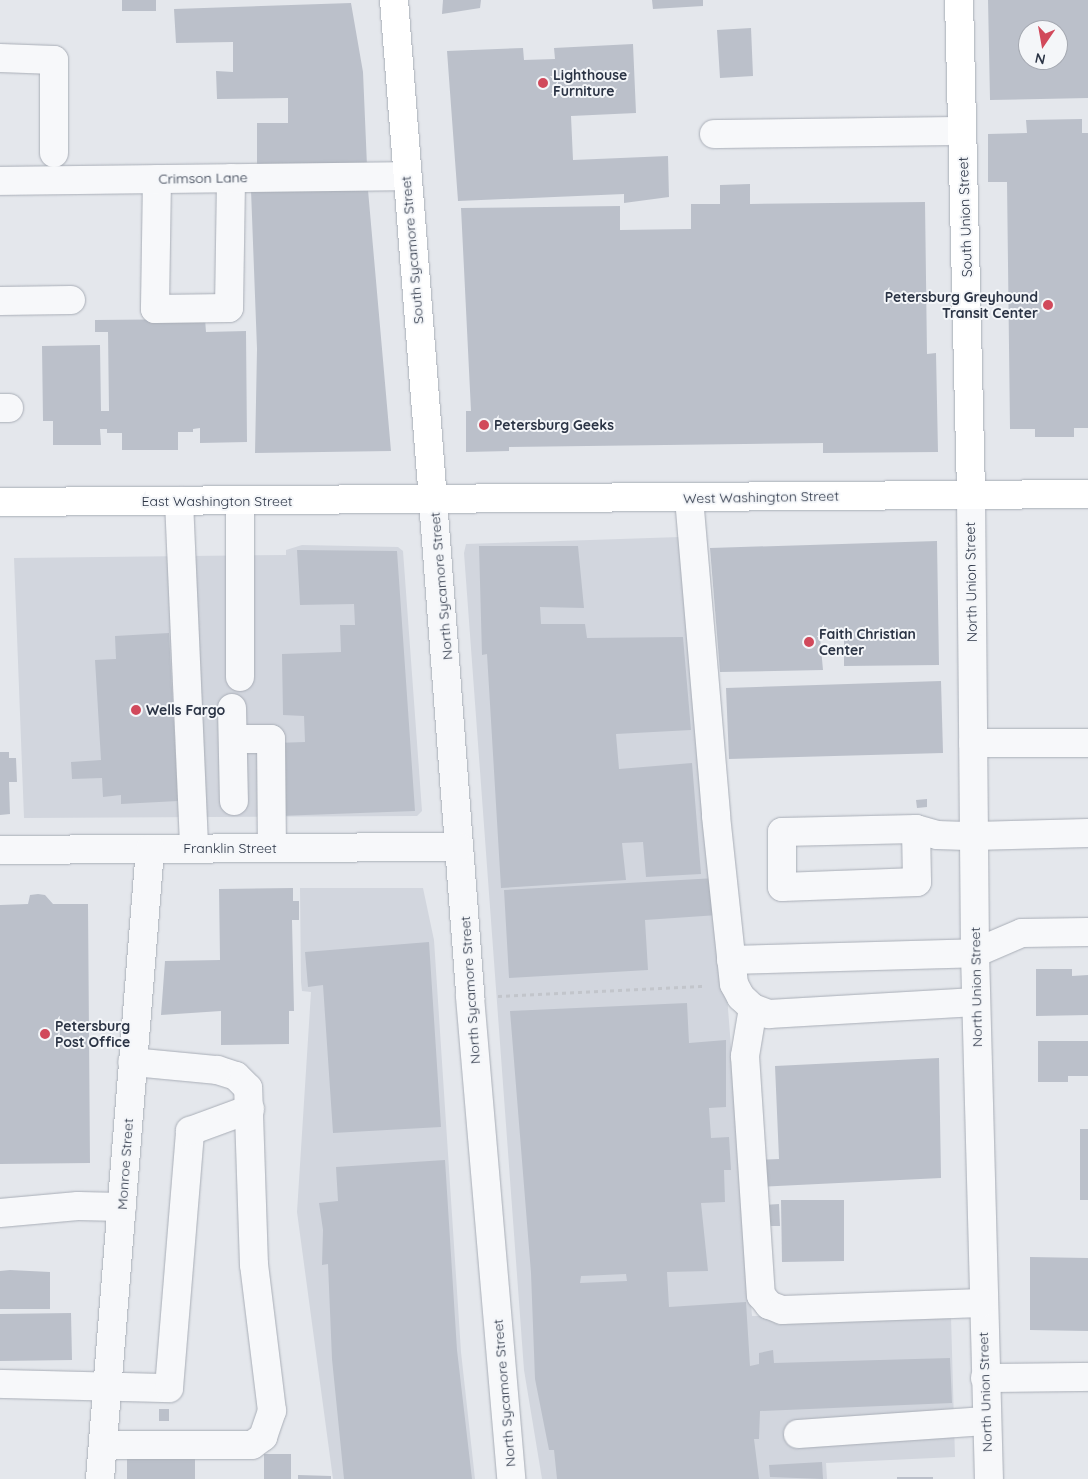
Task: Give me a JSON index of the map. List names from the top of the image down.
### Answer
{
  "streets": {
    "main road": [
      "South Union Street",
      "South Sycamore Street",
      "West Washington Street",
      "East Washington Street"
    ],
    "street": [
      "Crimson Lane",
      "North Union Street",
      "North Sycamore Street",
      "Franklin Street",
      "Monroe Street"
    ]
  },
  "crossings": [
    ["Crimson Lane", "South Sycamore Street"],
    ["South Union Street", "West Washington Street"],
    ["South Union Street", "North Union Street"],
    ["South Sycamore Street", "West Washington Street"],
    ["South Sycamore Street", "East Washington Street"],
    ["South Sycamore Street", "North Sycamore Street"],
    ["West Washington Street", "East Washington Street"],
    ["West Washington Street", "North Union Street"],
    ["West Washington Street", "North Sycamore Street"],
    ["East Washington Street", "North Sycamore Street"],
    ["North Sycamore Street", "Franklin Street"],
    ["Franklin Street", "Monroe Street"]
  ],
  "places": [
    "Lighthouse Furniture",
    "Petersburg Greyhound Transit Center",
    "Petersburg Geeks",
    "Faith Christian Center",
    "Wells Fargo",
    "Petersburg Post Office"
  ],
  "north": "bottom"
}
